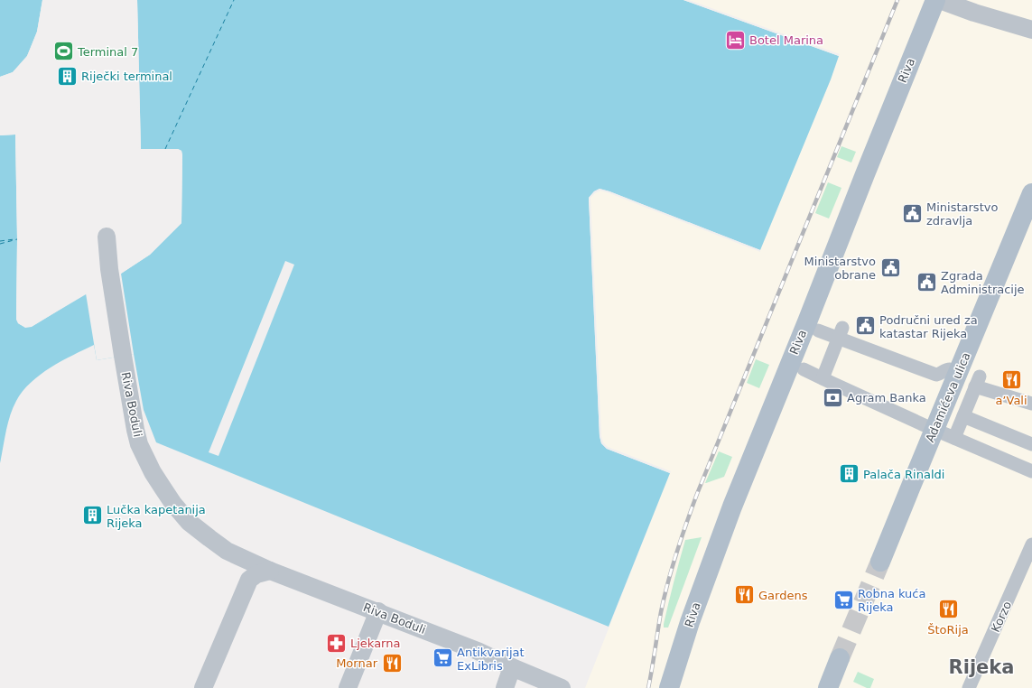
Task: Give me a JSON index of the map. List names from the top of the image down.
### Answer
{
  "streets": {
    "main road": ["Riva", "Adamićeva ulica"],
    "street": ["Riva Boduli", "Korzo"]
  },
  "districts": ["Rijeka"],
  "places": {
    "hotel": ["Botel Marina"],
    "sports": ["Terminal 7"],
    "building": ["Riječki terminal", "Palača Rinaldi", "Lučka kapetanija Rijeka"],
    "public building": [
      "Ministarstvo zdravlja",
      "Ministarstvo obrane",
      "Zgrada Administracije",
      "Područni ured za katastar Rijeka"
    ],
    "restaurant": [
      "a’Vali",
      "Gardens",
      "ŠtoRija",
      "Mornar"
    ],
    "bank": ["Agram Banka"],
    "supermarket": ["Robna kuća Rijeka", "Antikvarijat ExLibris"],
    "pharmacy": ["Ljekarna"]
  }
}
